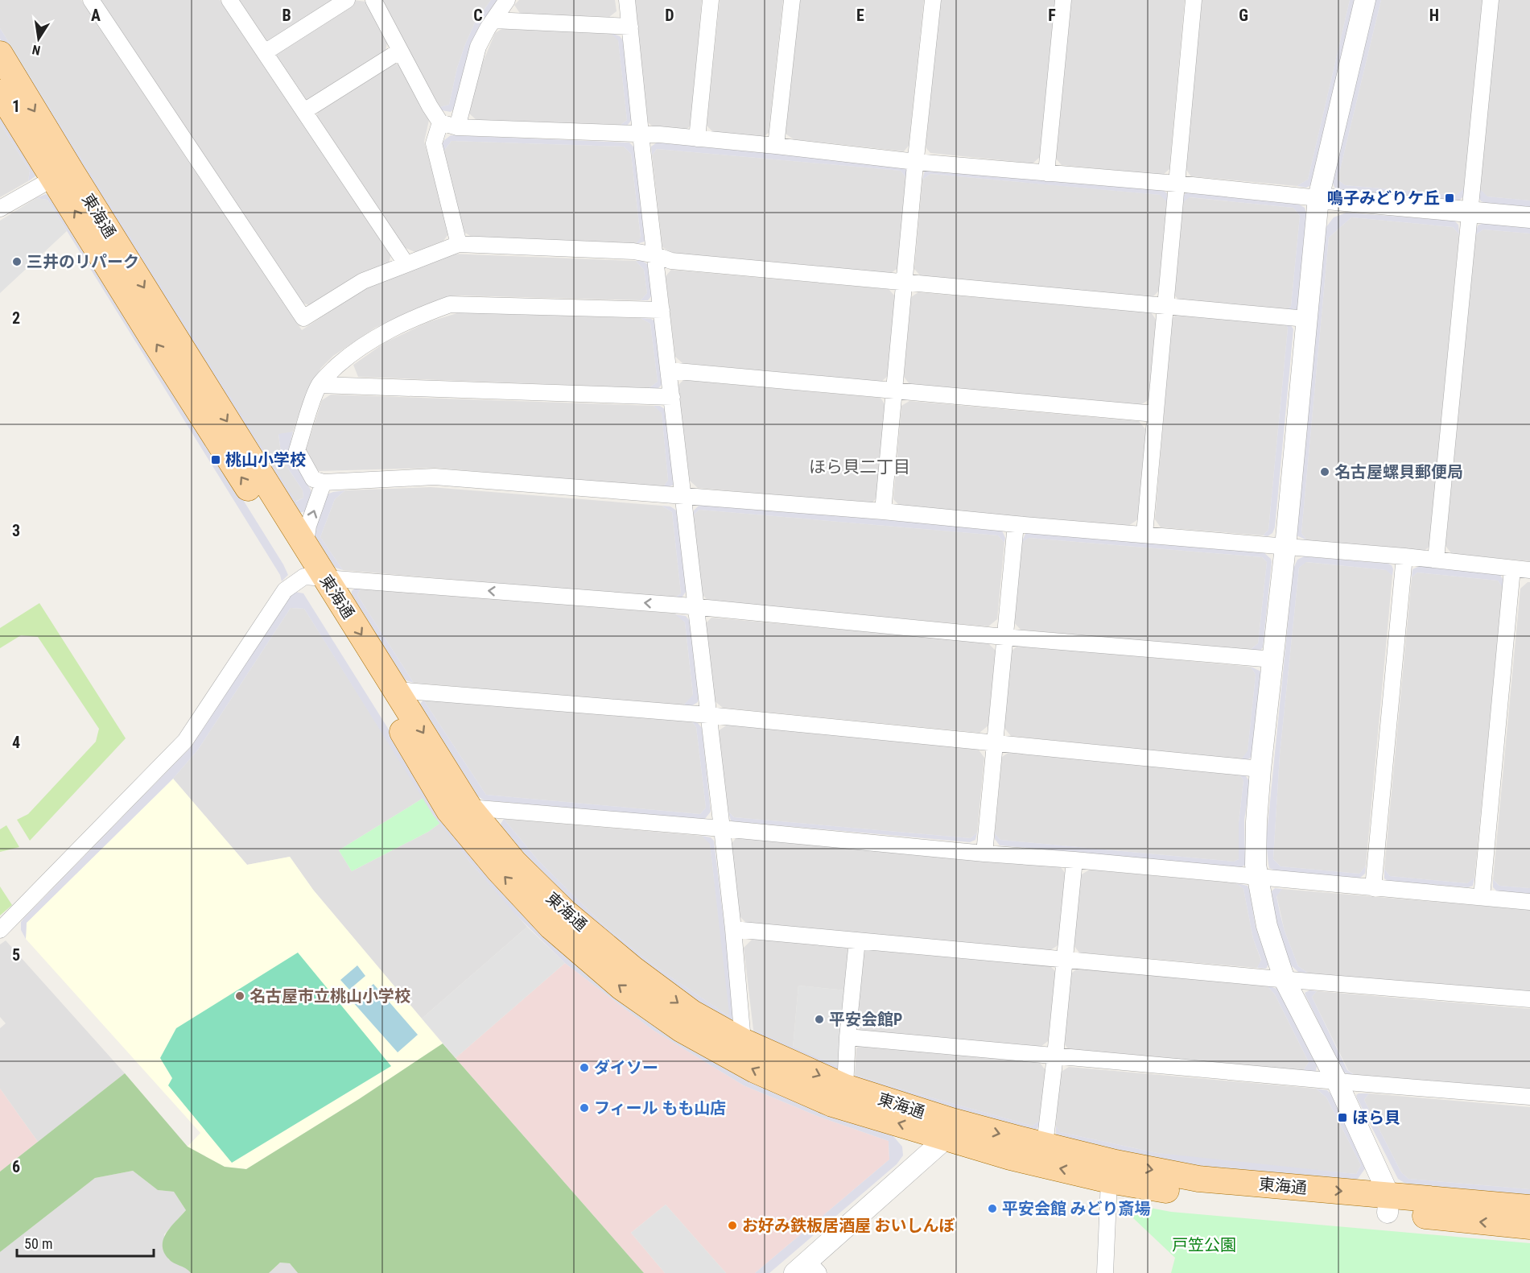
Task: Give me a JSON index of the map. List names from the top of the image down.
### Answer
{
  "streets": {
    "main road": ["東海通"]
  },
  "districts": ["ほら貝二丁目"],
  "parks": ["戸笠公園"],
  "places": {
    "transit": ["鳴子みどりケ丘", "桃山小学校", "ほら貝"],
    "other": [
      "三井のリパーク",
      "名古屋螺貝郵便局",
      "名古屋市立桃山小学校",
      "平安会館P",
      "ダイソー",
      "フィール もも山店",
      "平安会館 みどり斎場",
      "お好み鉄板居酒屋 おいしんぼ"
    ]
  },
  "scale_bar": "50 m",
  "north": "bottom",
  "grid": {
    "columns": [
      "A",
      "B",
      "C",
      "D",
      "E",
      "F",
      "G",
      "H"
    ],
    "rows": [
      "1",
      "2",
      "3",
      "4",
      "5",
      "6"
    ]
  }
}
